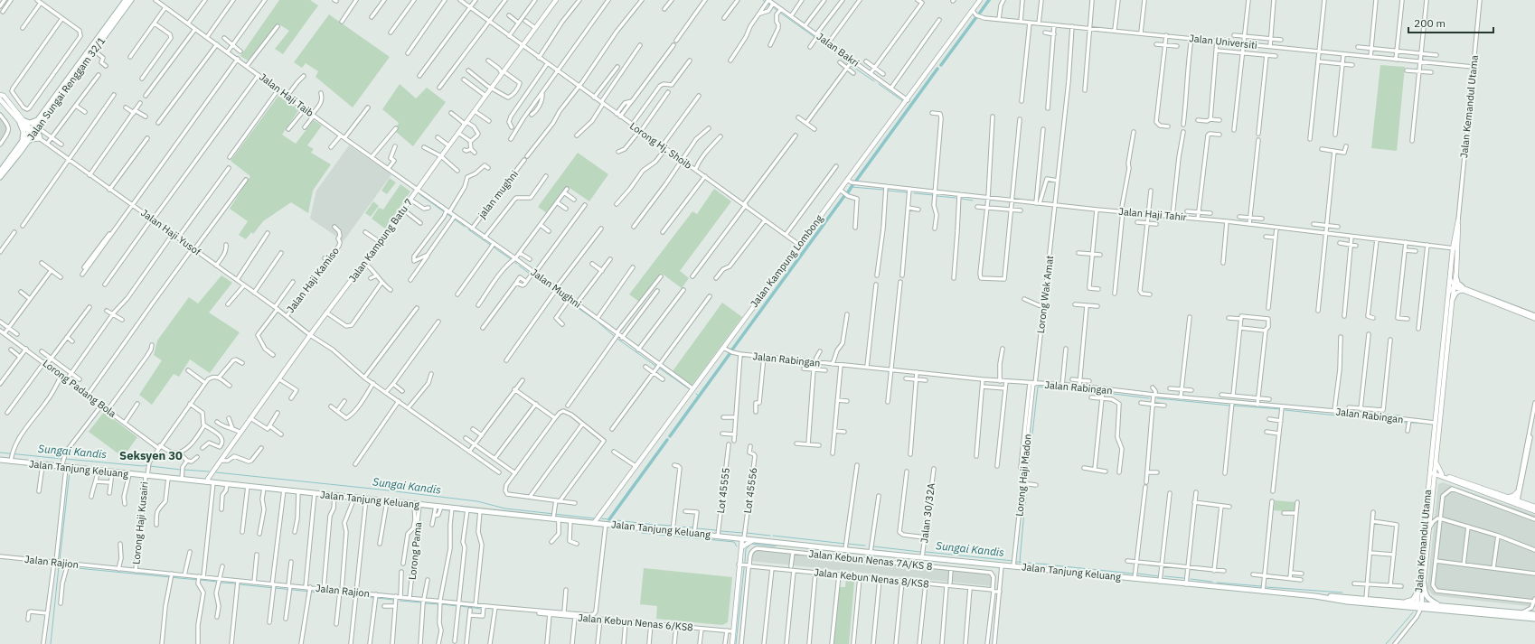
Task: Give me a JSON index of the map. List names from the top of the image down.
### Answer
{
  "streets": {
    "main road": ["Jalan Sungai Renggam 32/1", "Jalan Tanjung Keluang"],
    "street": [
      "Jalan Universiti",
      "Jalan Bakri",
      "Jalan Haji Taib",
      "Jalan Kemandul Utama",
      "Lorong Hj. Shoib",
      "jalan mughni",
      "Jalan Haji Tahir",
      "Jalan Haji Yusof",
      "Jalan Kampung Batu 7",
      "Jalan Kampung Lombong",
      "Jalan Haji Kamiso",
      "Jalan Mughni",
      "Lorong Wak Amat",
      "Jalan Rabingan",
      "Lorong Padang Bola",
      "Lorong Haji Madon",
      "Lot 45555",
      "Lot 45556",
      "Jalan 30/32A",
      "Lorong Haji Kusairi",
      "Lorong Pama",
      "Jalan Kebun Nenas 7A/KS 8",
      "Jalan Rajion",
      "Jalan Kebun Nenas 8/KS8",
      "Jalan Kebun Nenas 6/KS8"
    ]
  },
  "crossings": [
    ["Jalan Universiti", "Jalan Kemandul Utama"],
    ["Jalan Universiti", "Jalan Kampung Lombong"],
    ["Jalan Universiti", "Lorong Wak Amat"],
    ["Jalan Bakri", "Jalan Kampung Lombong"],
    ["Jalan Sungai Renggam 32/1", "Jalan Haji Yusof"],
    ["Jalan Haji Taib", "Jalan Kampung Batu 7"],
    ["Jalan Haji Taib", "Jalan Mughni"],
    ["Jalan Kemandul Utama", "Jalan Tanjung Keluang"],
    ["Lorong Hj. Shoib", "jalan mughni"],
    ["Lorong Hj. Shoib", "Jalan Kampung Batu 7"],
    ["Lorong Hj. Shoib", "Jalan Kampung Lombong"],
    ["jalan mughni", "Jalan Mughni"],
    ["Jalan Haji Tahir", "Jalan Kampung Lombong"],
    ["Jalan Haji Tahir", "Lorong Wak Amat"],
    ["Jalan Haji Yusof", "Jalan Kampung Batu 7"],
    ["Jalan Haji Yusof", "Jalan Haji Kamiso"],
    ["Jalan Kampung Batu 7", "Jalan Mughni"],
    ["Jalan Kampung Batu 7", "Jalan Tanjung Keluang"],
    ["Jalan Kampung Lombong", "Jalan Mughni"],
    ["Jalan Kampung Lombong", "Jalan Rabingan"],
    ["Jalan Kampung Lombong", "Jalan Tanjung Keluang"],
    ["Lorong Wak Amat", "Jalan Rabingan"],
    ["Lorong Wak Amat", "Lorong Haji Madon"],
    ["Lorong Padang Bola", "Lorong Haji Kusairi"],
    ["Jalan Tanjung Keluang", "Lorong Haji Madon"],
    ["Jalan Tanjung Keluang", "Lot 45555"],
    ["Jalan Tanjung Keluang", "Lot 45556"],
    ["Jalan Tanjung Keluang", "Jalan 30/32A"],
    ["Jalan Tanjung Keluang", "Lorong Haji Kusairi"],
    ["Jalan Tanjung Keluang", "Lorong Pama"],
    ["Jalan Tanjung Keluang", "Jalan Rajion"],
    ["Lorong Haji Kusairi", "Jalan Rajion"],
    ["Lorong Pama", "Jalan Rajion"],
    ["Jalan Kebun Nenas 7A/KS 8", "Jalan Kebun Nenas 8/KS8"]
  ],
  "districts": ["Seksyen 30"],
  "water": ["Sungai Kandis"],
  "scale_bar": "200 m"
}
